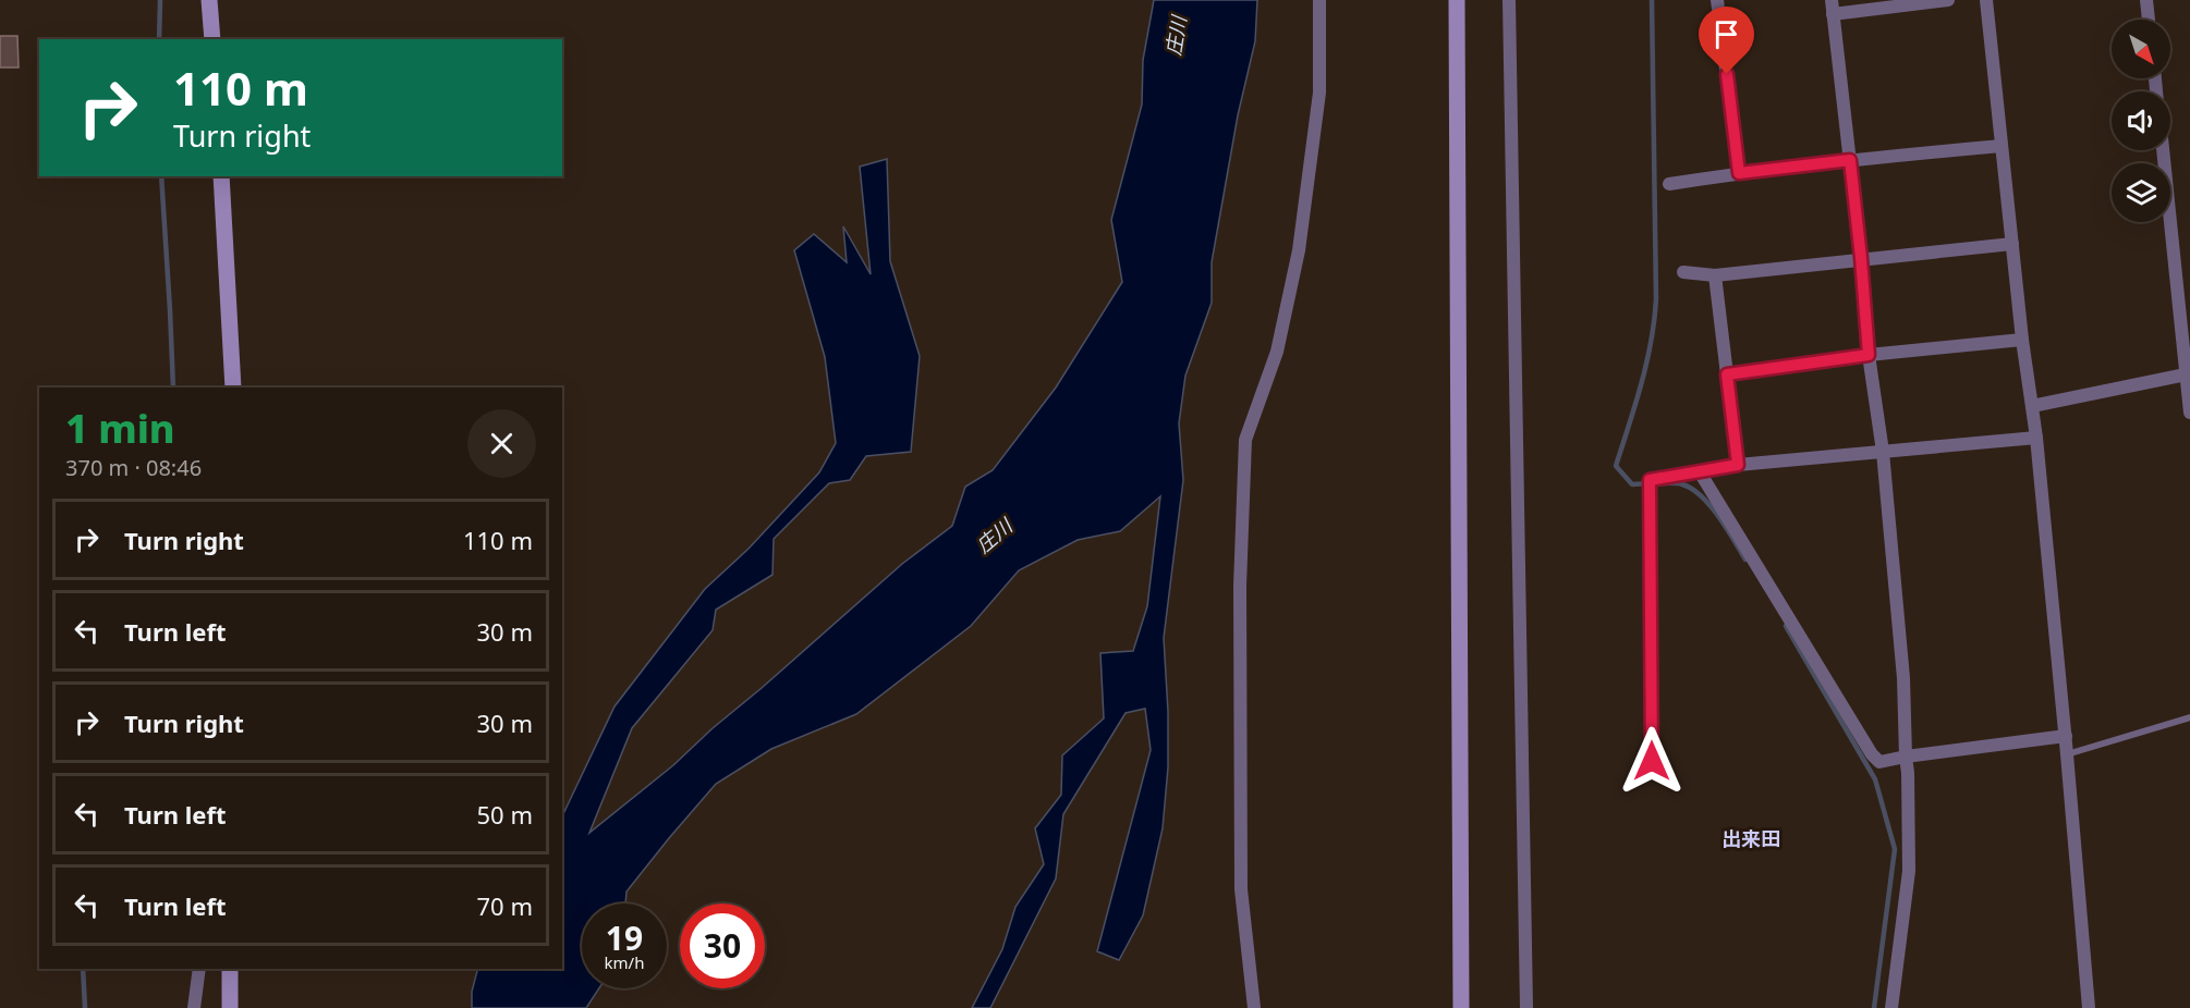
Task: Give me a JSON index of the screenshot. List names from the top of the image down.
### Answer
{
  "districts": ["出来田"],
  "water": ["庄川"],
  "north": "bottom right",
  "page": {
    "turn": ["110 m", "Turn right"],
    "heading": ["1 min", "370 m · 08:46"],
    "list": [
      {
        "name": "Turn right",
        "value": "110 m"
      },
      {
        "name": "Turn left",
        "value": "30 m"
      },
      {
        "name": "Turn right",
        "value": "30 m"
      },
      {
        "name": "Turn left",
        "value": "50 m"
      },
      {
        "name": "Turn left",
        "value": "70 m"
      }
    ],
    "speed": "19 km/h",
    "limit": "30"
  }
}
